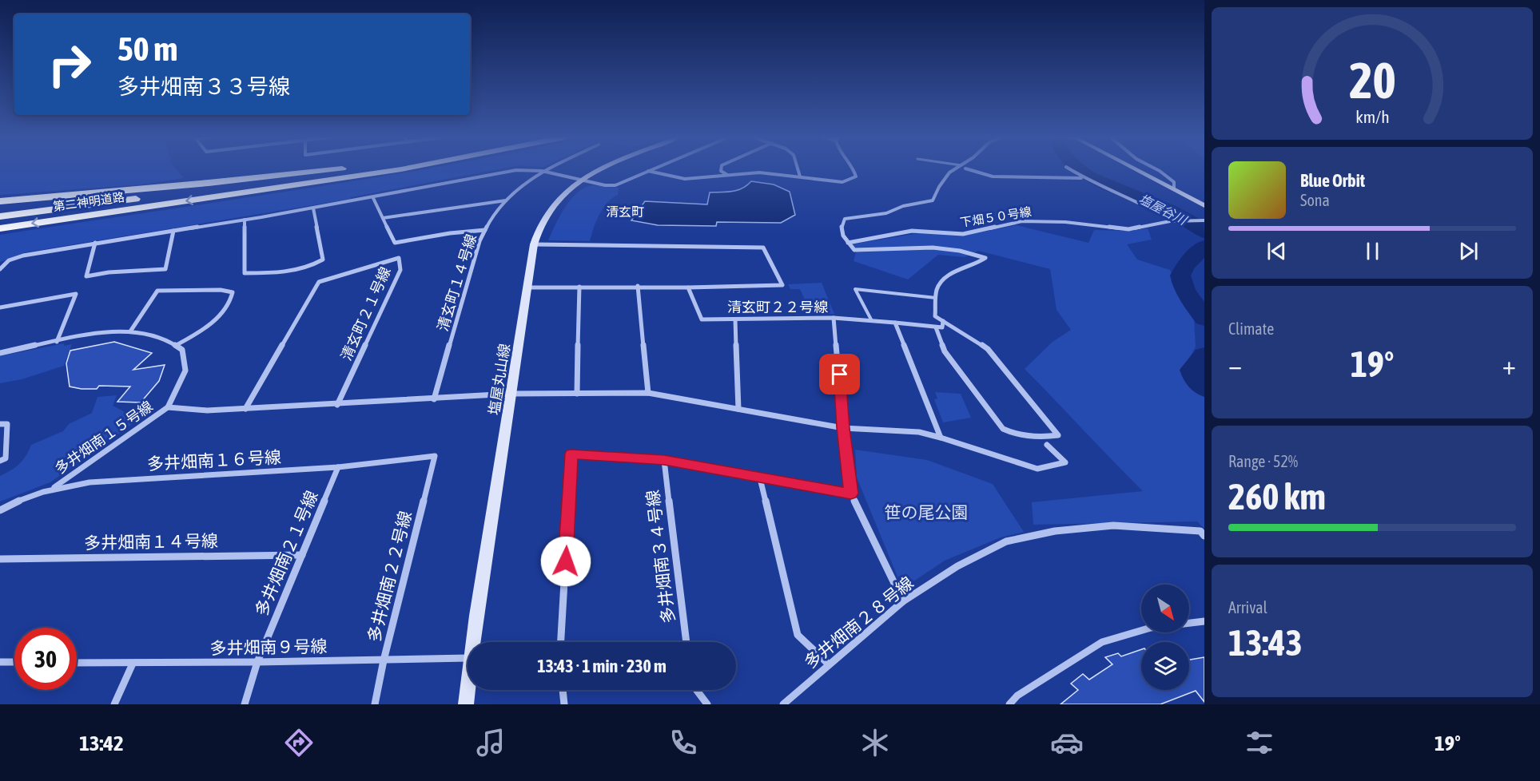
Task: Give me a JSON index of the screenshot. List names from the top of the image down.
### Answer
{
  "streets": {
    "highway": ["第二神明道路"],
    "street": [
      "下畑５０号線",
      "清玄町１４号線",
      "清玄町２２号線",
      "清玄町２１号線",
      "塩屋丸山線",
      "多井畑南１５号線",
      "多井畑南１６号線",
      "多井畑南１４号線",
      "多井畑南２１号線",
      "多井畑南３４号線",
      "多井畑南２２号線",
      "多井畑南２８号線",
      "多井畑南９号線"
    ]
  },
  "crossings": [
    ["清玄町２２号線", "多井畑南２８号線"],
    ["多井畑南１５号線", "多井畑南１６号線"],
    ["多井畑南１６号線", "多井畑南２１号線"],
    ["多井畑南１６号線", "多井畑南２２号線"],
    ["多井畑南１４号線", "多井畑南２１号線"],
    ["多井畑南２１号線", "多井畑南９号線"],
    ["多井畑南２２号線", "多井畑南９号線"]
  ],
  "districts": ["清玄町"],
  "water": ["塩屋谷川"],
  "parks": ["笹の尾公園"],
  "north": "bottom right",
  "page": {
    "turn": ["50 m", "多井畑南３３号線"],
    "song": ["Blue Orbit", "Sona"],
    "tile": [
      "Climate",
      ["Range · 52%", "260 km"],
      ["Arrival", "13:43"]
    ],
    "heat": ["−", "19°", "+"],
    "limit": "30",
    "trip": "13:43 · 1 min · 230 m",
    "tabs": ["13:42", "19°"],
    "gauge": ["20", "km/h"]
  }
}
